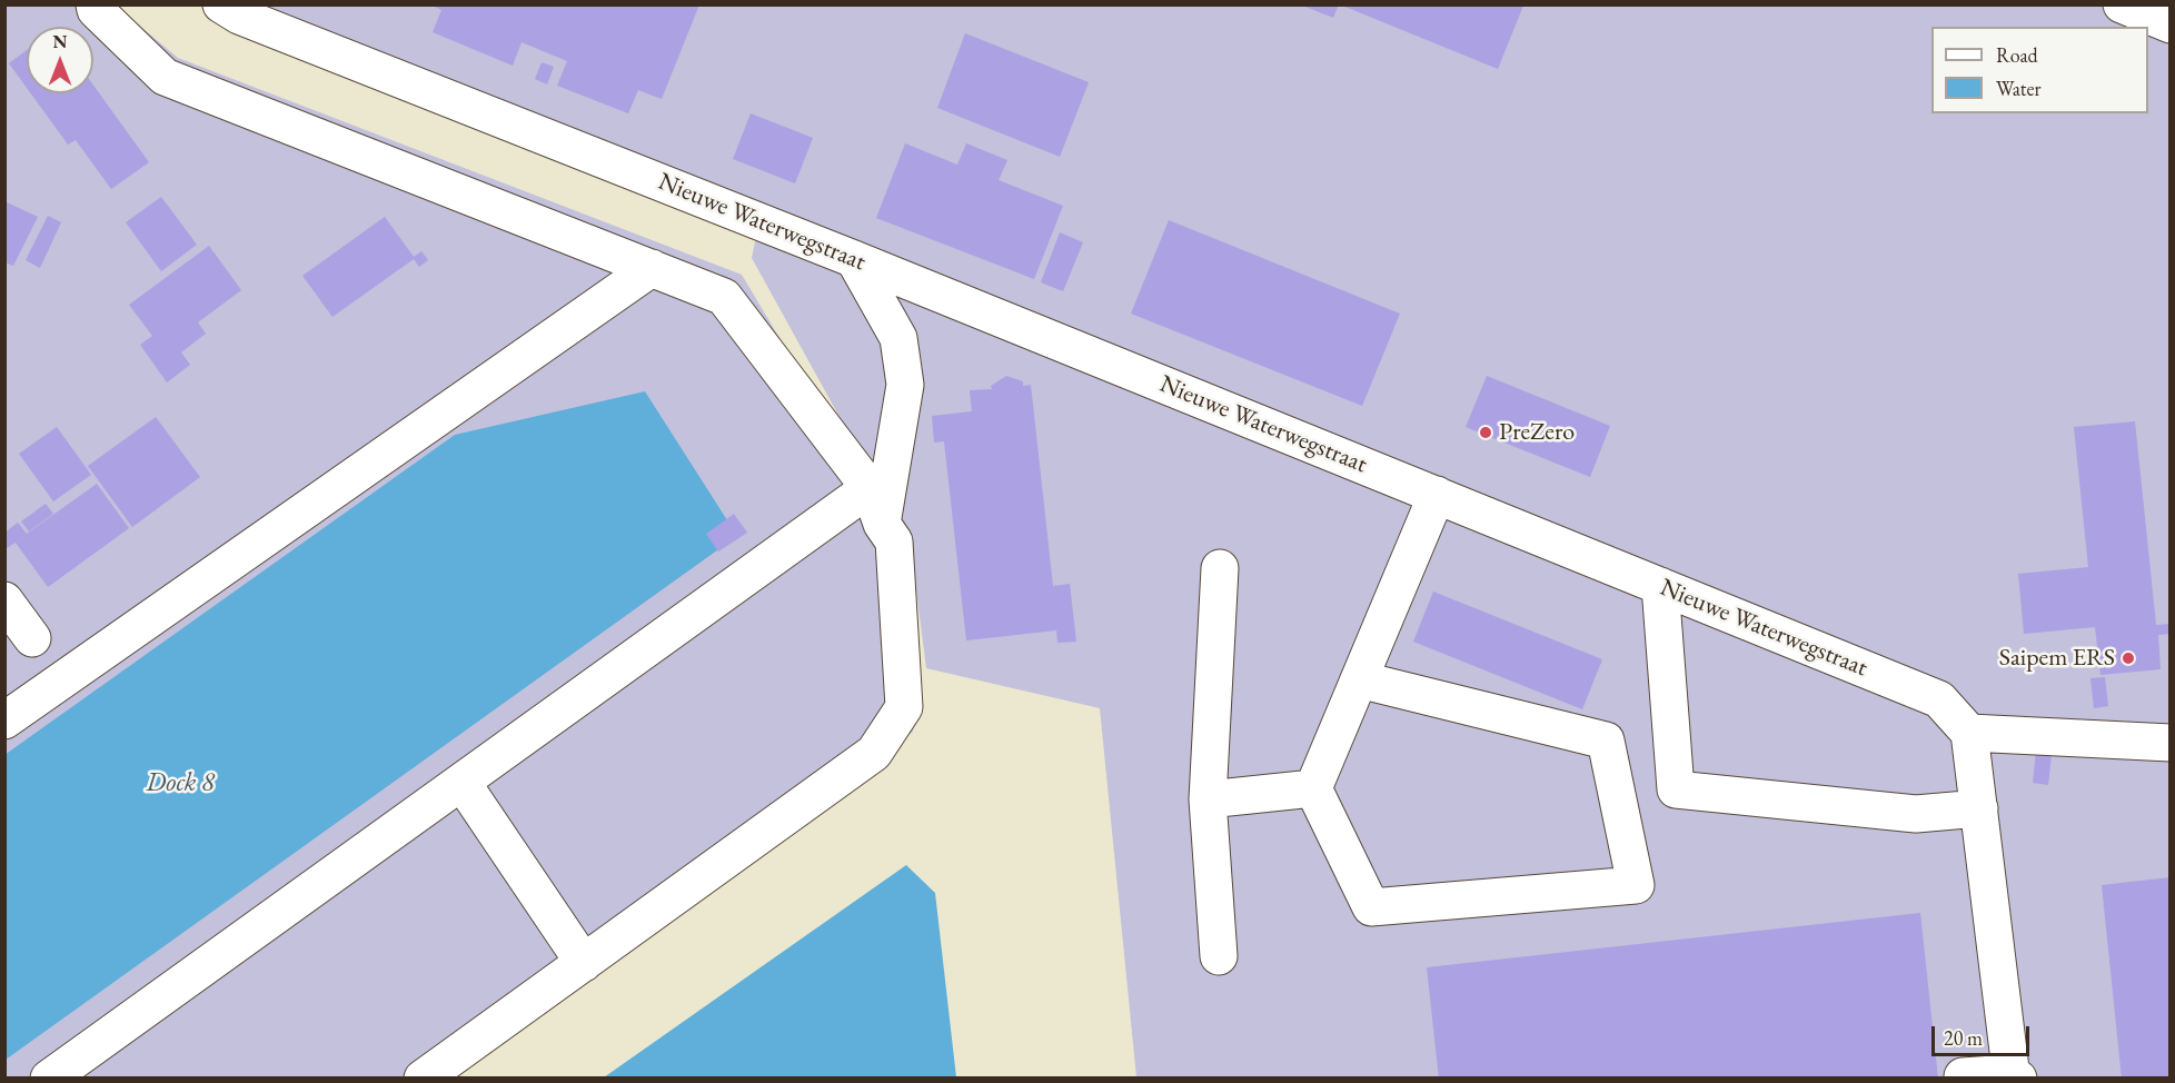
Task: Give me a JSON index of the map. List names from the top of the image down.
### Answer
{
  "streets": {
    "street": ["Nieuwe Waterwegstraat"]
  },
  "water": ["Dock 8"],
  "places": ["PreZero", "Saipem ERS"],
  "legend": ["Road", "Water"],
  "scale_bar": "20 m",
  "north": "top"
}
